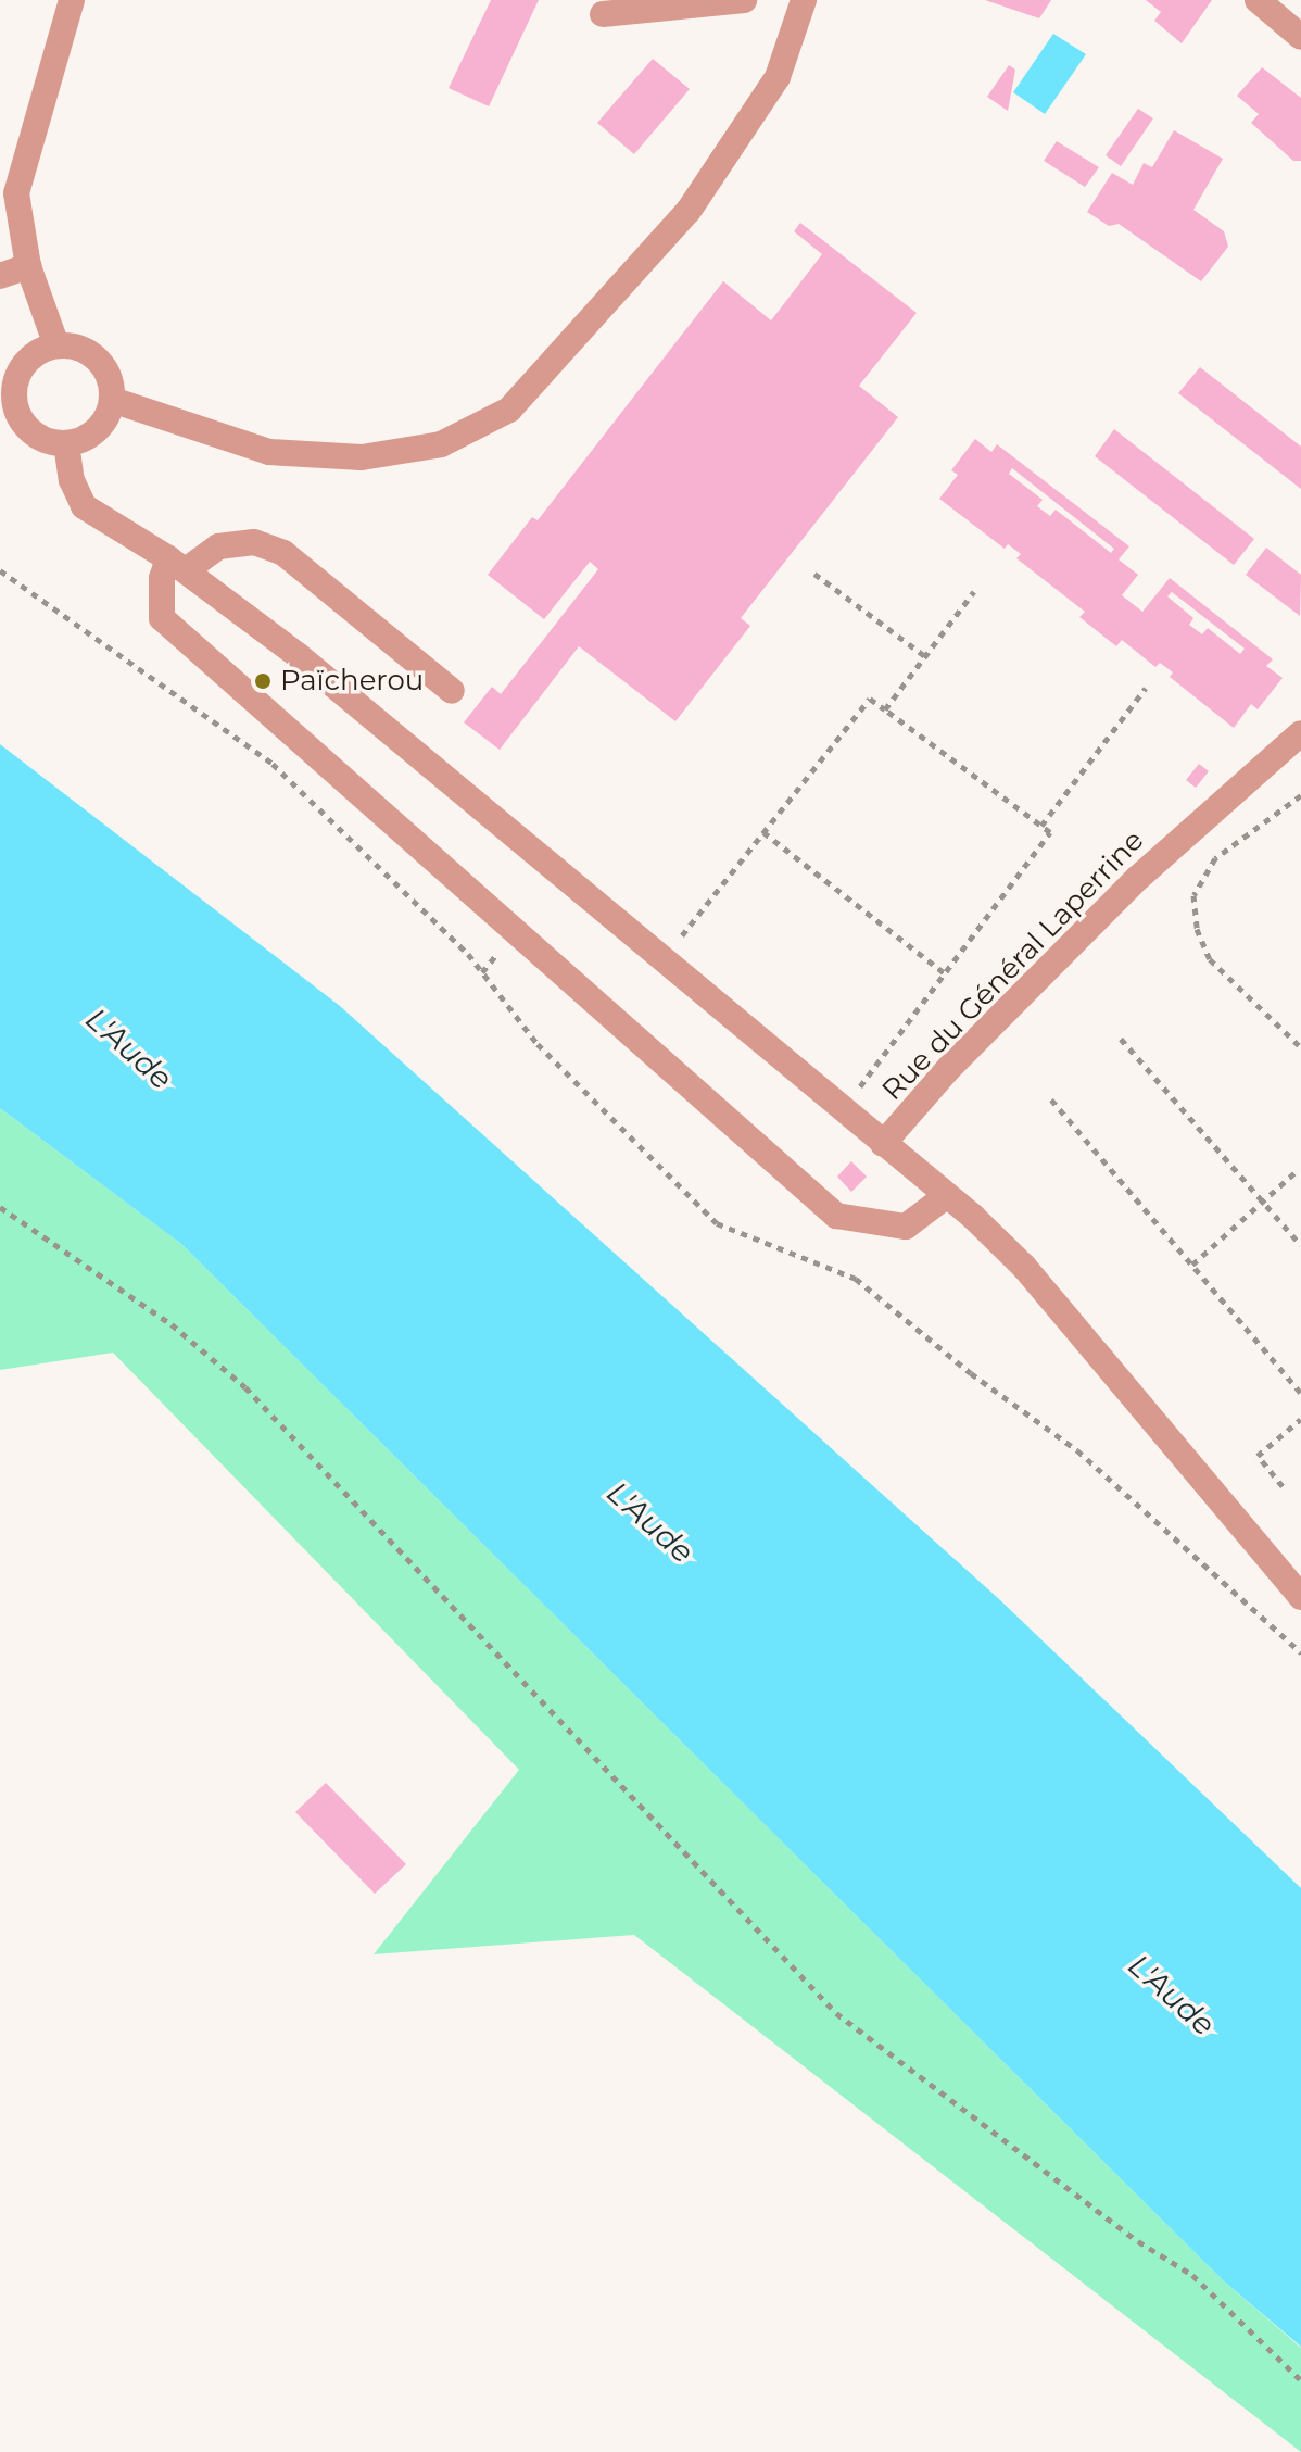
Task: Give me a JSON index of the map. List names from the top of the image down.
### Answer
{
  "streets": {
    "street": ["Rue du Général Laperrine"]
  },
  "water": ["L'Aude"],
  "places": ["Païcherou"]
}
